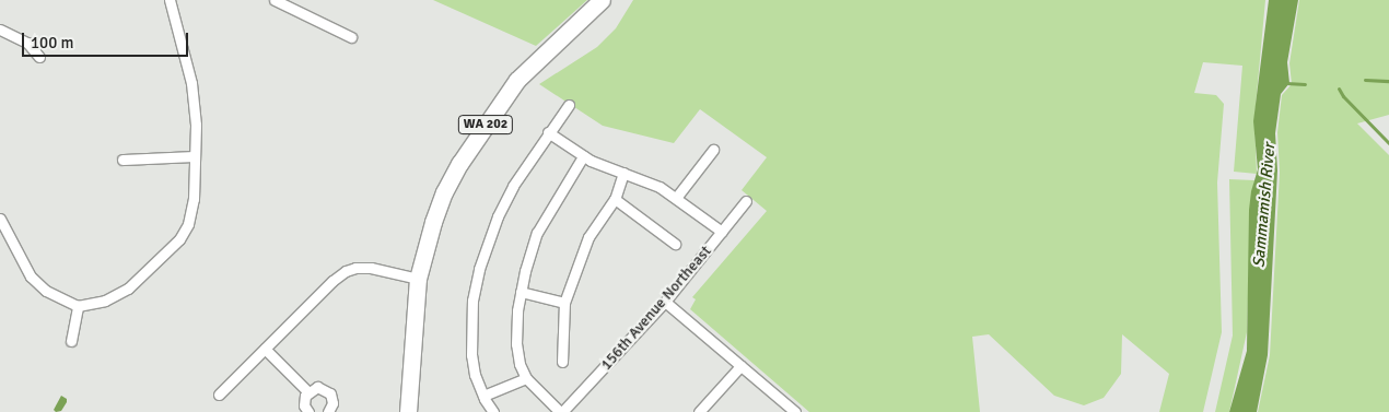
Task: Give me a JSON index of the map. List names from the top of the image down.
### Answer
{
  "streets": {
    "main road": ["WA 202"],
    "street": ["156th Avenue Northeast"]
  },
  "water": ["Sammamish River"],
  "scale_bar": "100 m"
}
